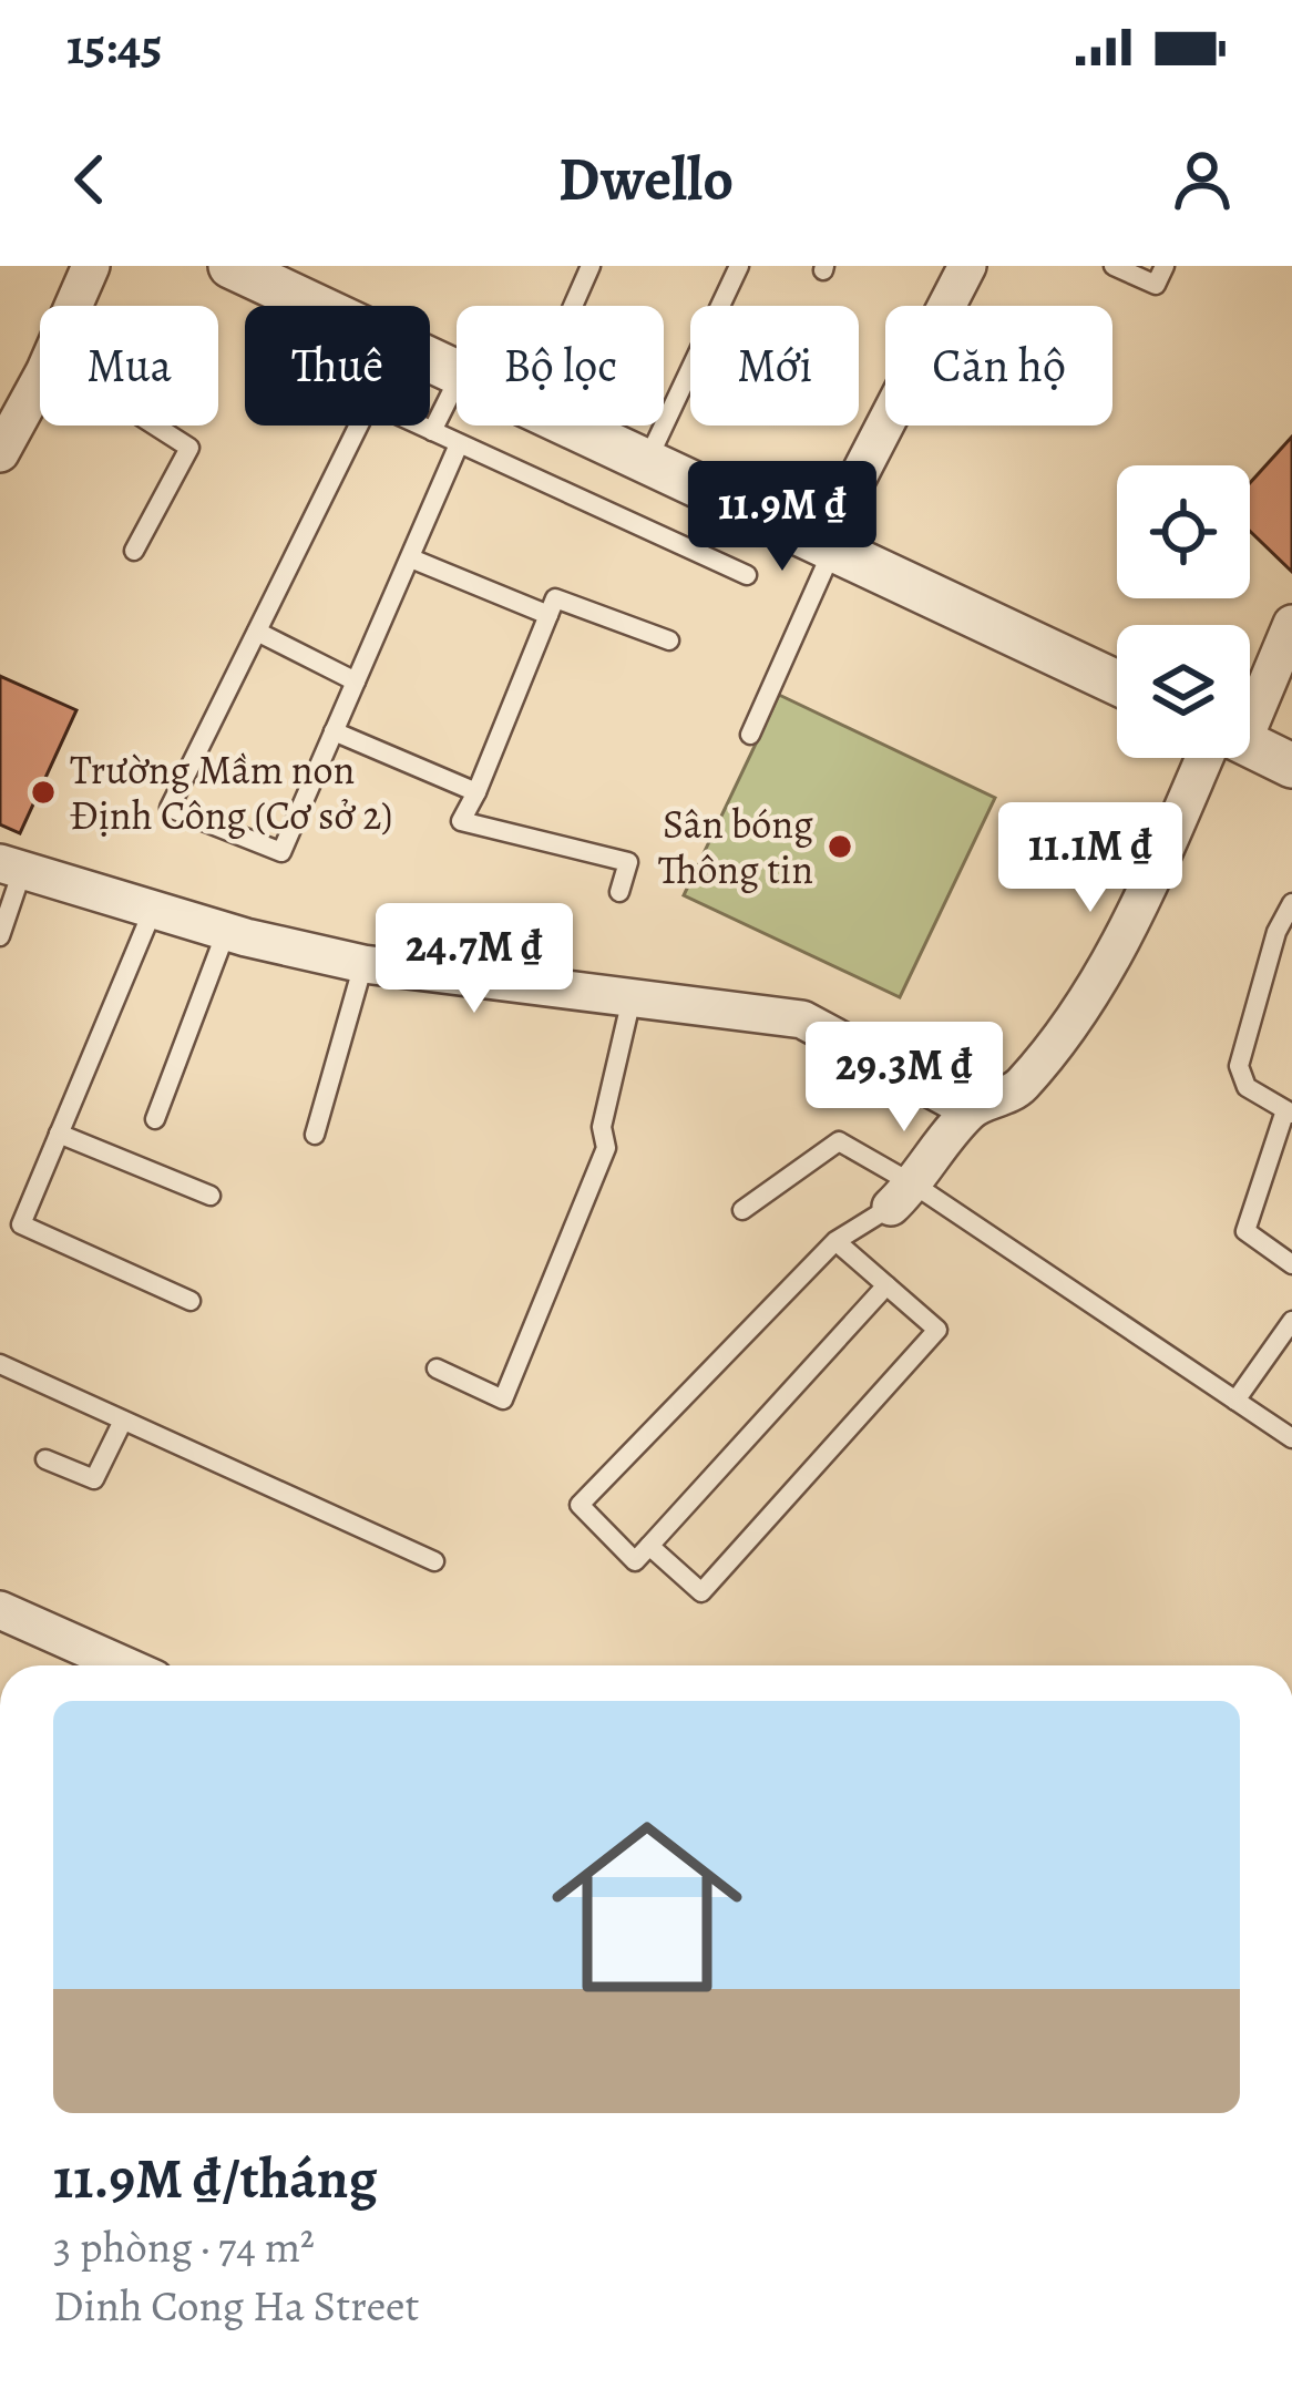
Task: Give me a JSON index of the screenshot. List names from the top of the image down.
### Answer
{
  "places": ["Trường Mầm non Định Công (Cơ sở 2)", "Sân bóng Thông tin"],
  "page": {
    "status": "15:45",
    "header": "Dwello",
    "chip": [
      "Mua",
      "Thuê",
      "Bộ lọc",
      "Mới",
      "Căn hộ"
    ],
    "price": [
      "11.9M ₫",
      "11.1M ₫",
      "24.7M ₫",
      "29.3M ₫"
    ],
    "list": [
      {
        "name": "11.9M ₫/tháng",
        "note": "3 phòng · 74 m² · Dinh Cong Ha Street"
      }
    ]
  }
}
